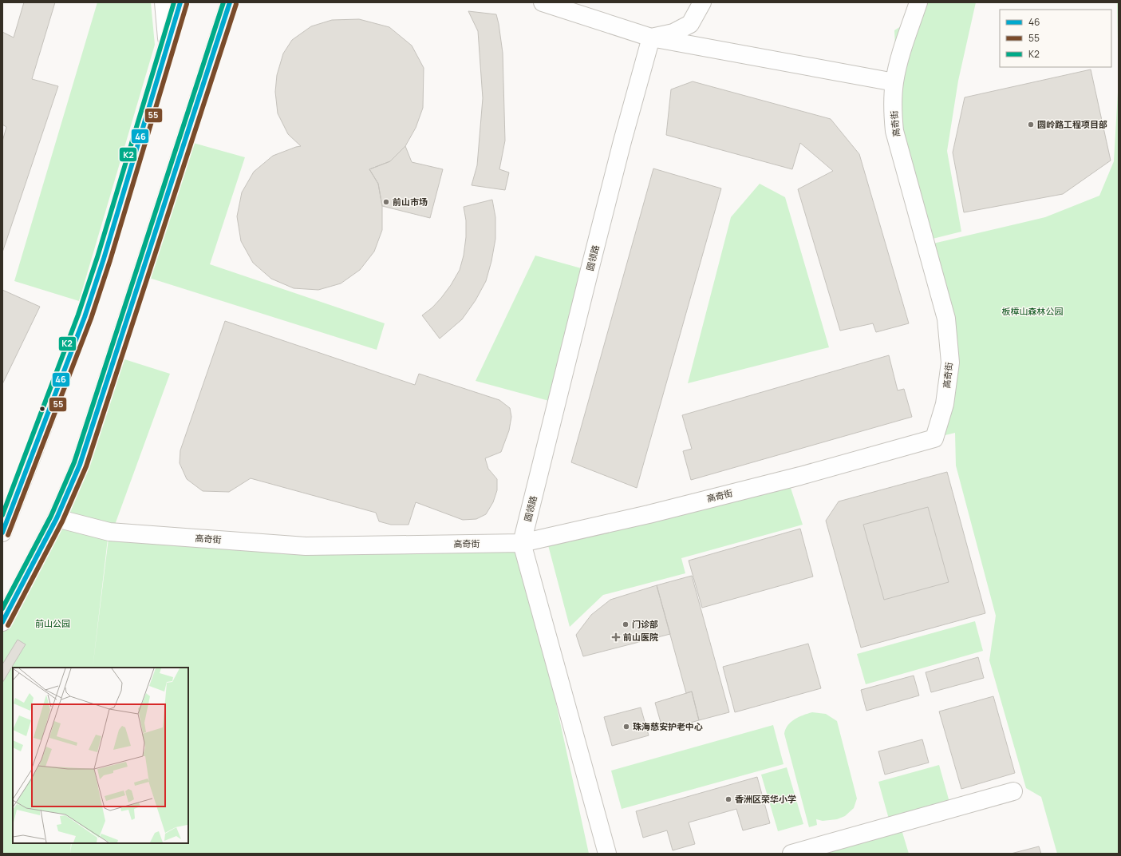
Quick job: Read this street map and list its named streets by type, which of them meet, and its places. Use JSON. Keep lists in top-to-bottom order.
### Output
{
  "streets": {
    "main road": ["高奇街", "圆领路"]
  },
  "crossings": [
    ["高奇街", "圆领路"]
  ],
  "parks": ["板樟山森林公园", "前山公园"],
  "places": {
    "other": [
      "圆岭路工程项目部",
      "前山市场",
      "门诊部",
      "珠海慈安护老中心",
      "香洲区荣华小学"
    ],
    "health": ["前山医院"]
  },
  "lines": ["transit line 46", "transit line K2", "transit line 55"],
  "legend": ["46", "55", "K2"]
}
